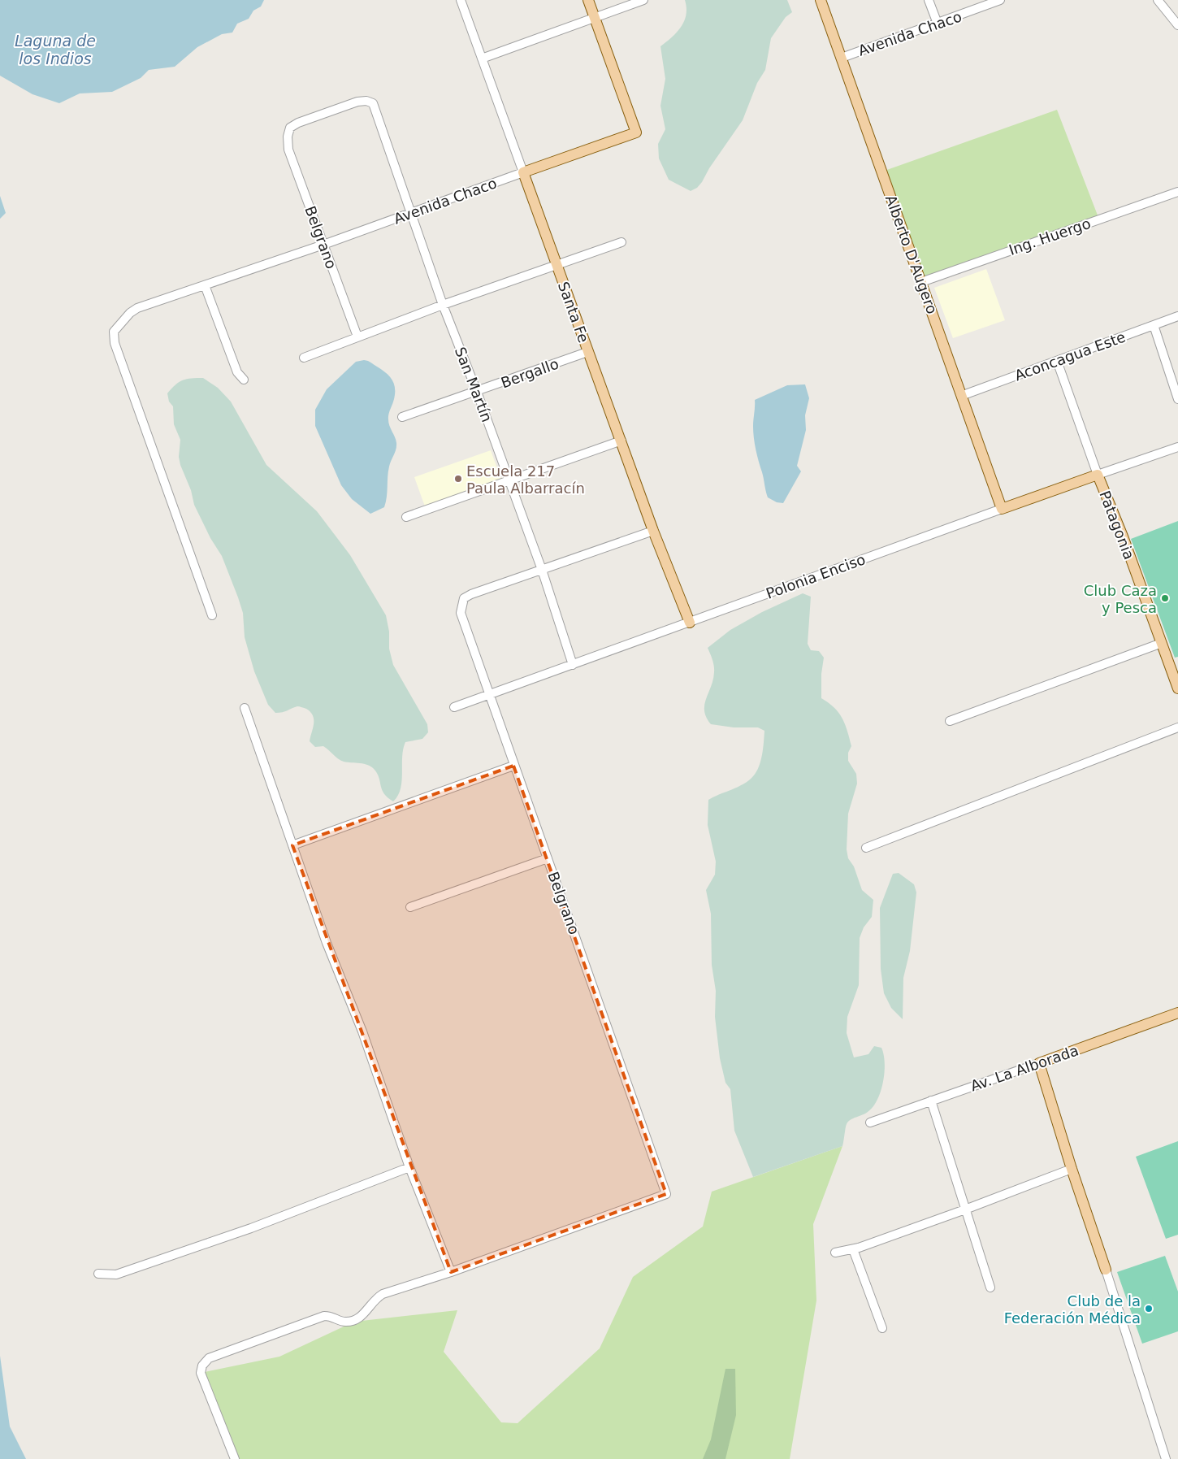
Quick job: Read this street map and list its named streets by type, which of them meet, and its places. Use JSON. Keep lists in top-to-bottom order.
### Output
{
  "streets": {
    "main road": [
      "Avenida Chaco",
      "Alberto D'Augero",
      "Santa Fe",
      "Patagonia",
      "Polonia Enciso",
      "Av. La Alborada"
    ],
    "street": [
      "Ing. Huergo",
      "Belgrano",
      "Aconcagua Este",
      "Bergallo",
      "San Martín"
    ]
  },
  "crossings": [
    ["Avenida Chaco", "Belgrano"],
    ["Avenida Chaco", "Alberto D'Augero"],
    ["Avenida Chaco", "Santa Fe"],
    ["Avenida Chaco", "San Martín"],
    ["Ing. Huergo", "Alberto D'Augero"],
    ["Belgrano", "San Martín"],
    ["Belgrano", "Polonia Enciso"],
    ["Alberto D'Augero", "Aconcagua Este"],
    ["Alberto D'Augero", "Polonia Enciso"],
    ["Santa Fe", "Bergallo"],
    ["Santa Fe", "Polonia Enciso"],
    ["Aconcagua Este", "Patagonia"],
    ["Bergallo", "San Martín"],
    ["San Martín", "Polonia Enciso"],
    ["Patagonia", "Polonia Enciso"]
  ],
  "water": ["Laguna de los Indios"],
  "places": ["Escuela 217 Paula Albarracín", "Club Caza y Pesca", "Club de la Federación Médica"]
}
